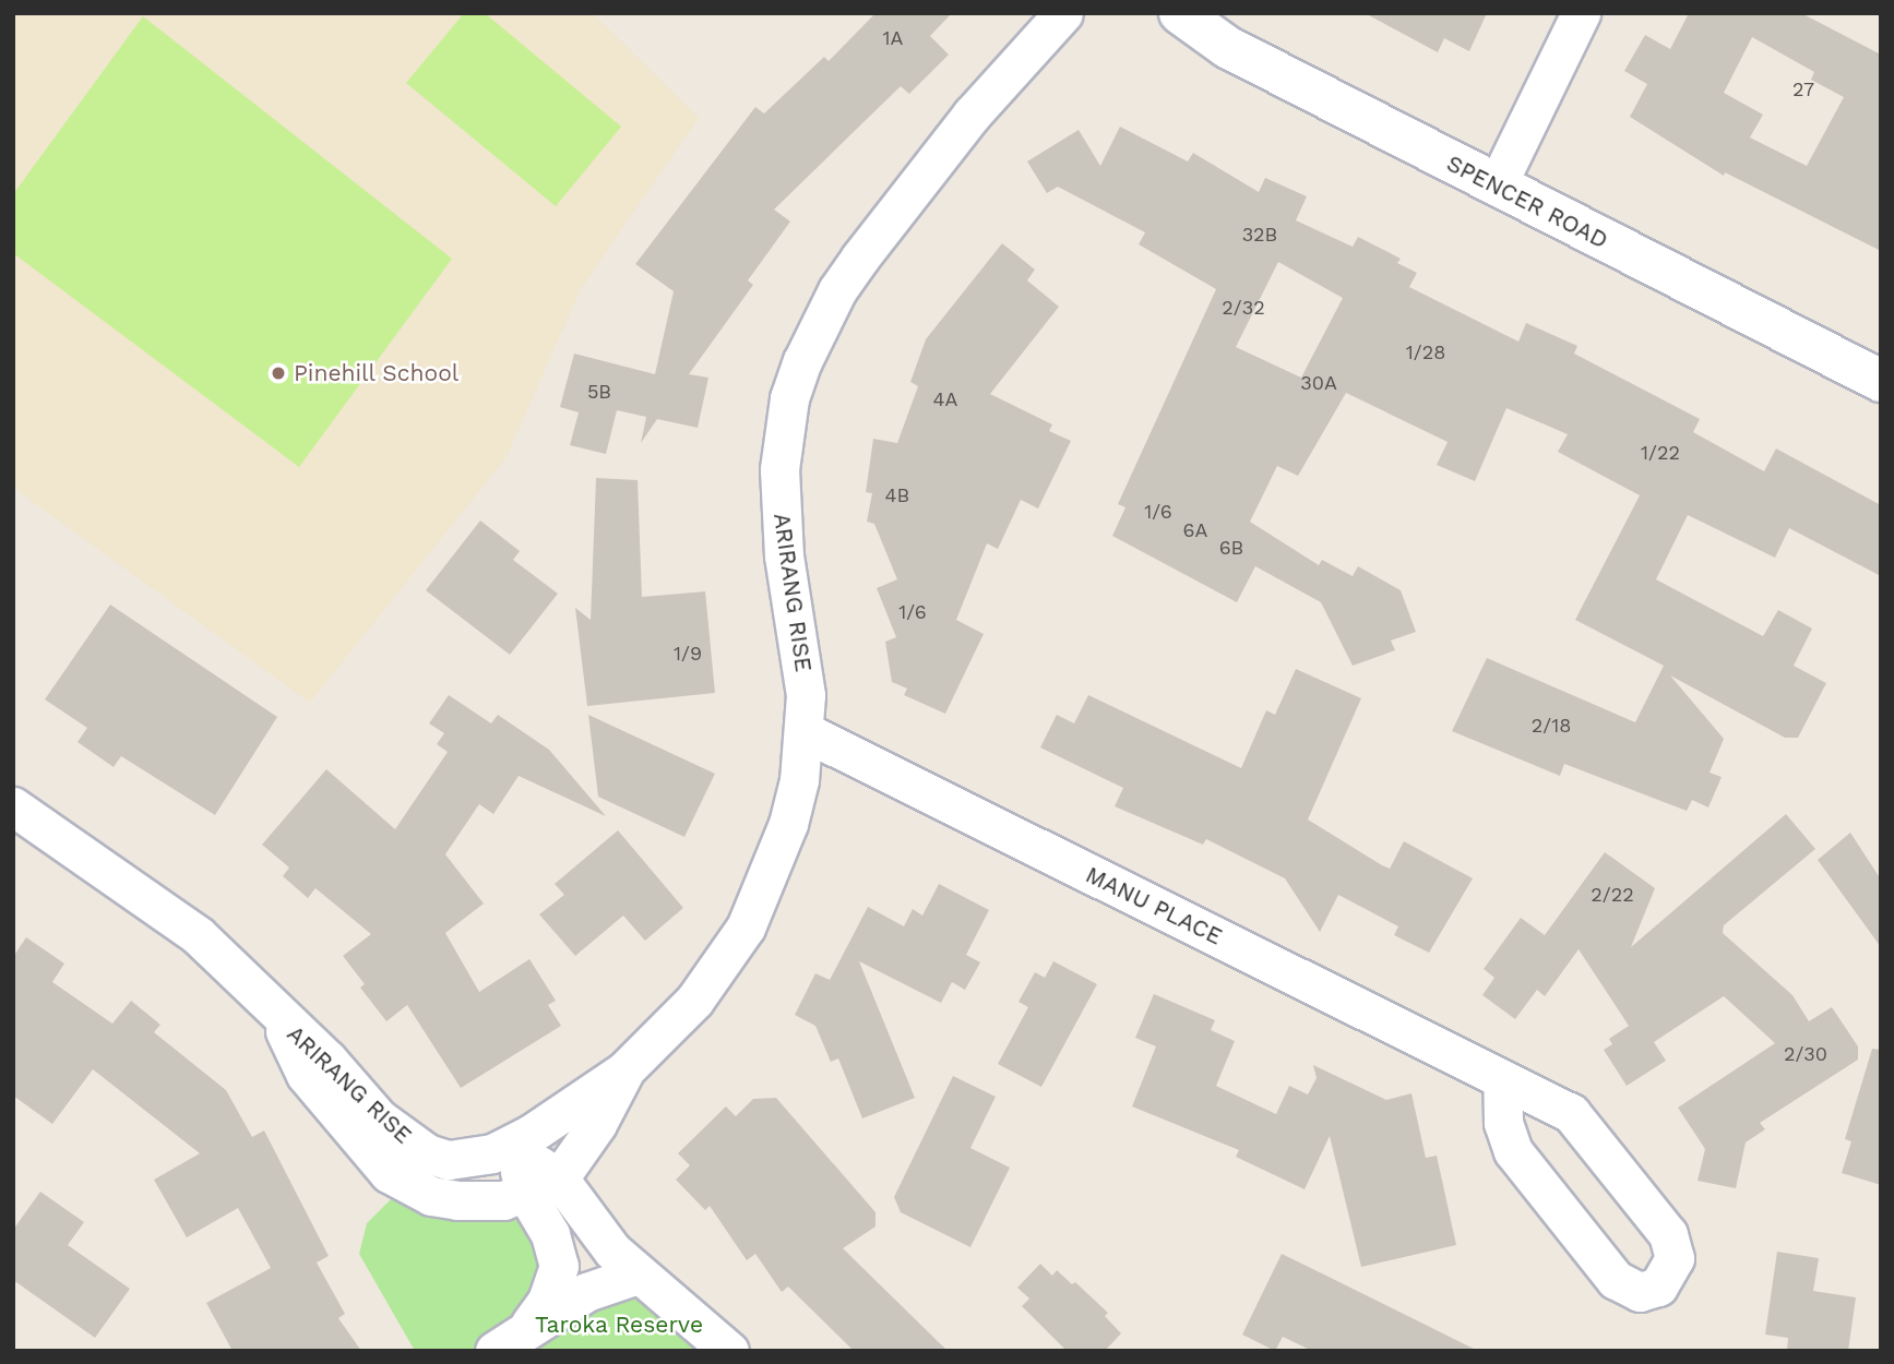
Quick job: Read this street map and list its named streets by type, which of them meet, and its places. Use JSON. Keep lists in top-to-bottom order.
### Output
{
  "streets": {
    "street": ["SPENCER ROAD", "ARIRANG RISE", "MANU PLACE"]
  },
  "crossings": [
    ["ARIRANG RISE", "MANU PLACE"]
  ],
  "parks": ["Taroka Reserve"],
  "places": ["Pinehill School"],
  "house_numbers": [
    "1A",
    "27",
    "32B",
    "2/32",
    "1/28",
    "30A",
    "5B",
    "4A",
    "1/22",
    "4B",
    "1/6",
    "6A",
    "6B",
    "1/6",
    "1/9",
    "2/18",
    "2/22",
    "2/30"
  ]
}
